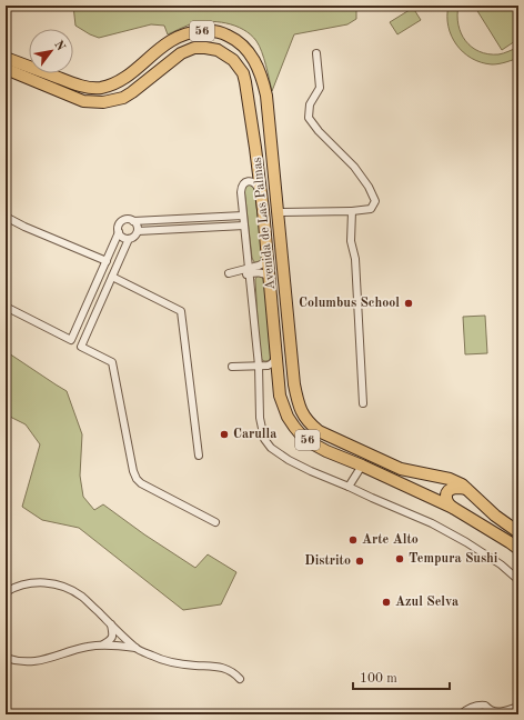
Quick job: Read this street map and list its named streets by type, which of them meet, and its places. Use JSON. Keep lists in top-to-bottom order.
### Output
{
  "streets": {
    "main road": ["56", "Avenida de Las Palmas"]
  },
  "places": [
    "Columbus School",
    "Carulla",
    "Arte Alto",
    "Tempura Sushi",
    "Distrito",
    "Azul Selva"
  ],
  "scale_bar": "100 m",
  "north": "top right"
}
